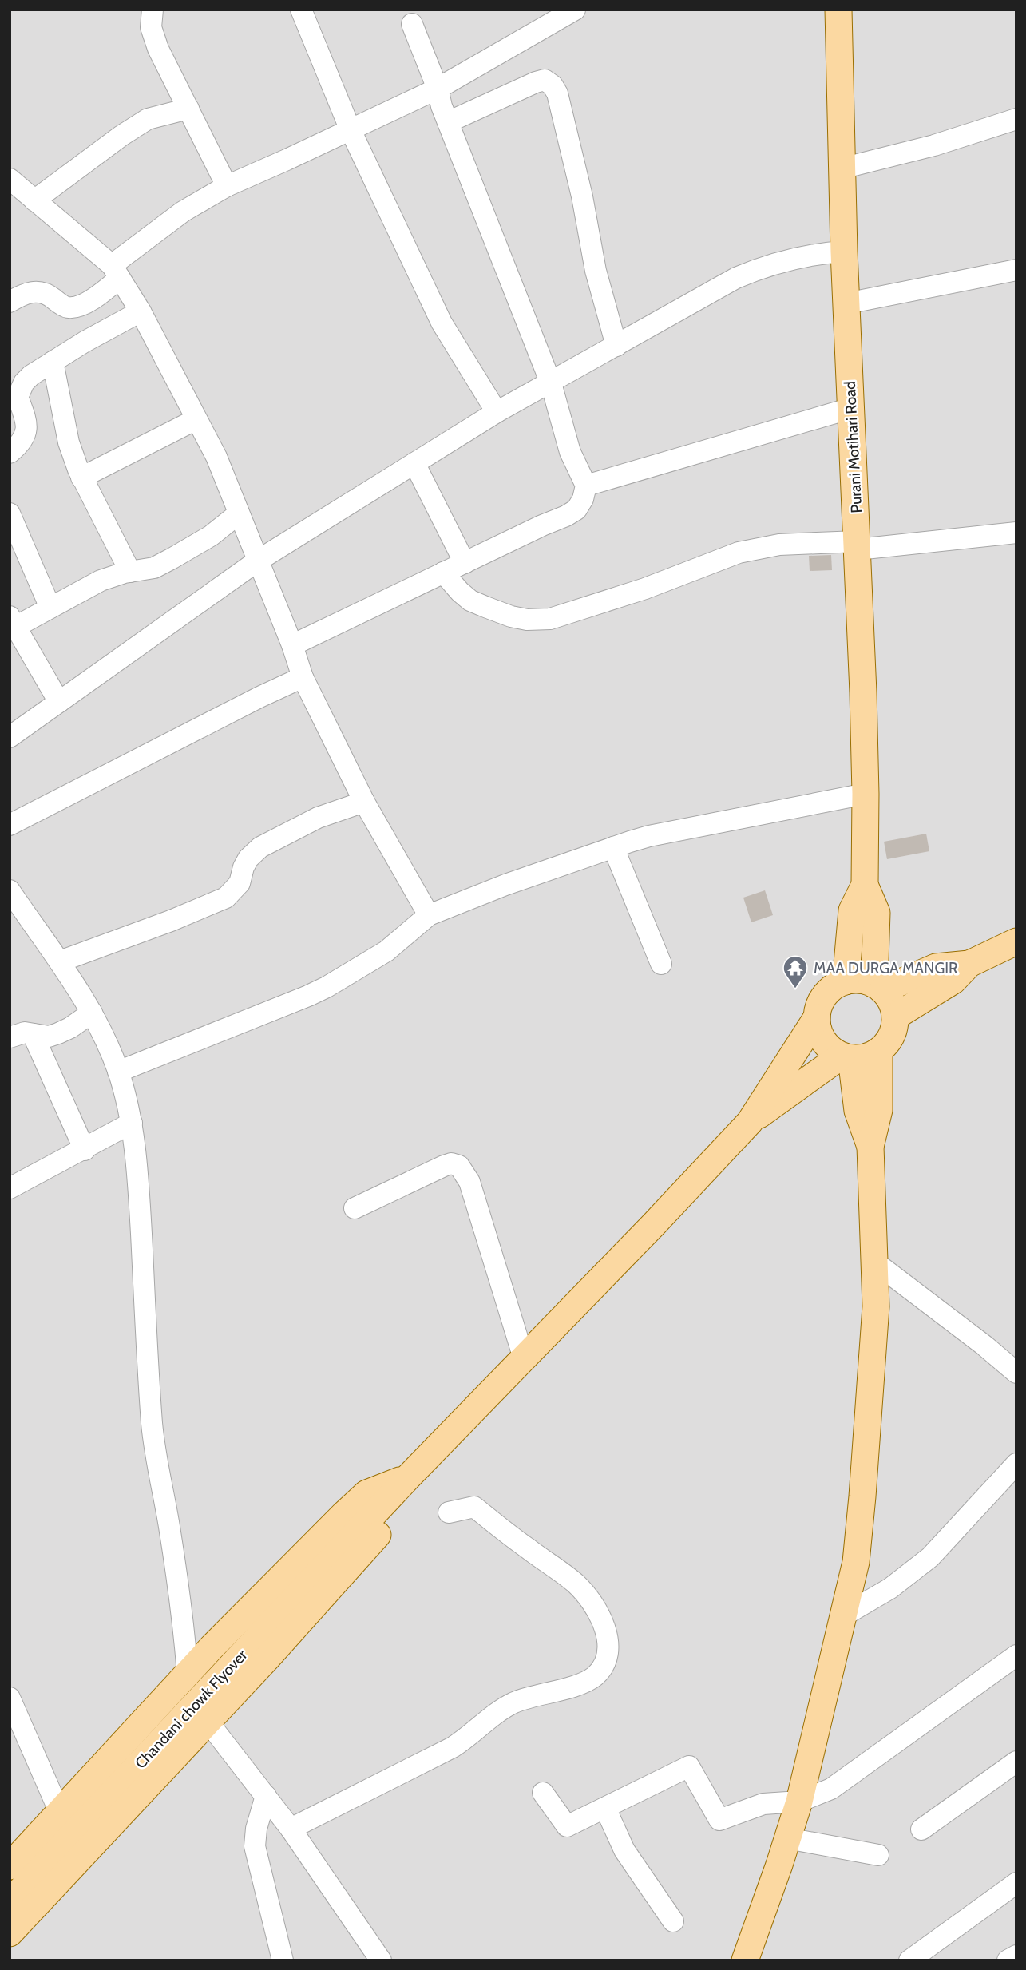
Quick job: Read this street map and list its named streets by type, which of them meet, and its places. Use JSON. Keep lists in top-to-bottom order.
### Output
{
  "streets": {
    "main road": ["Purani Motihari Road", "Chandani chowk Flyover"]
  },
  "places": {
    "temple": ["MAA DURGA MANGIR"]
  }
}
